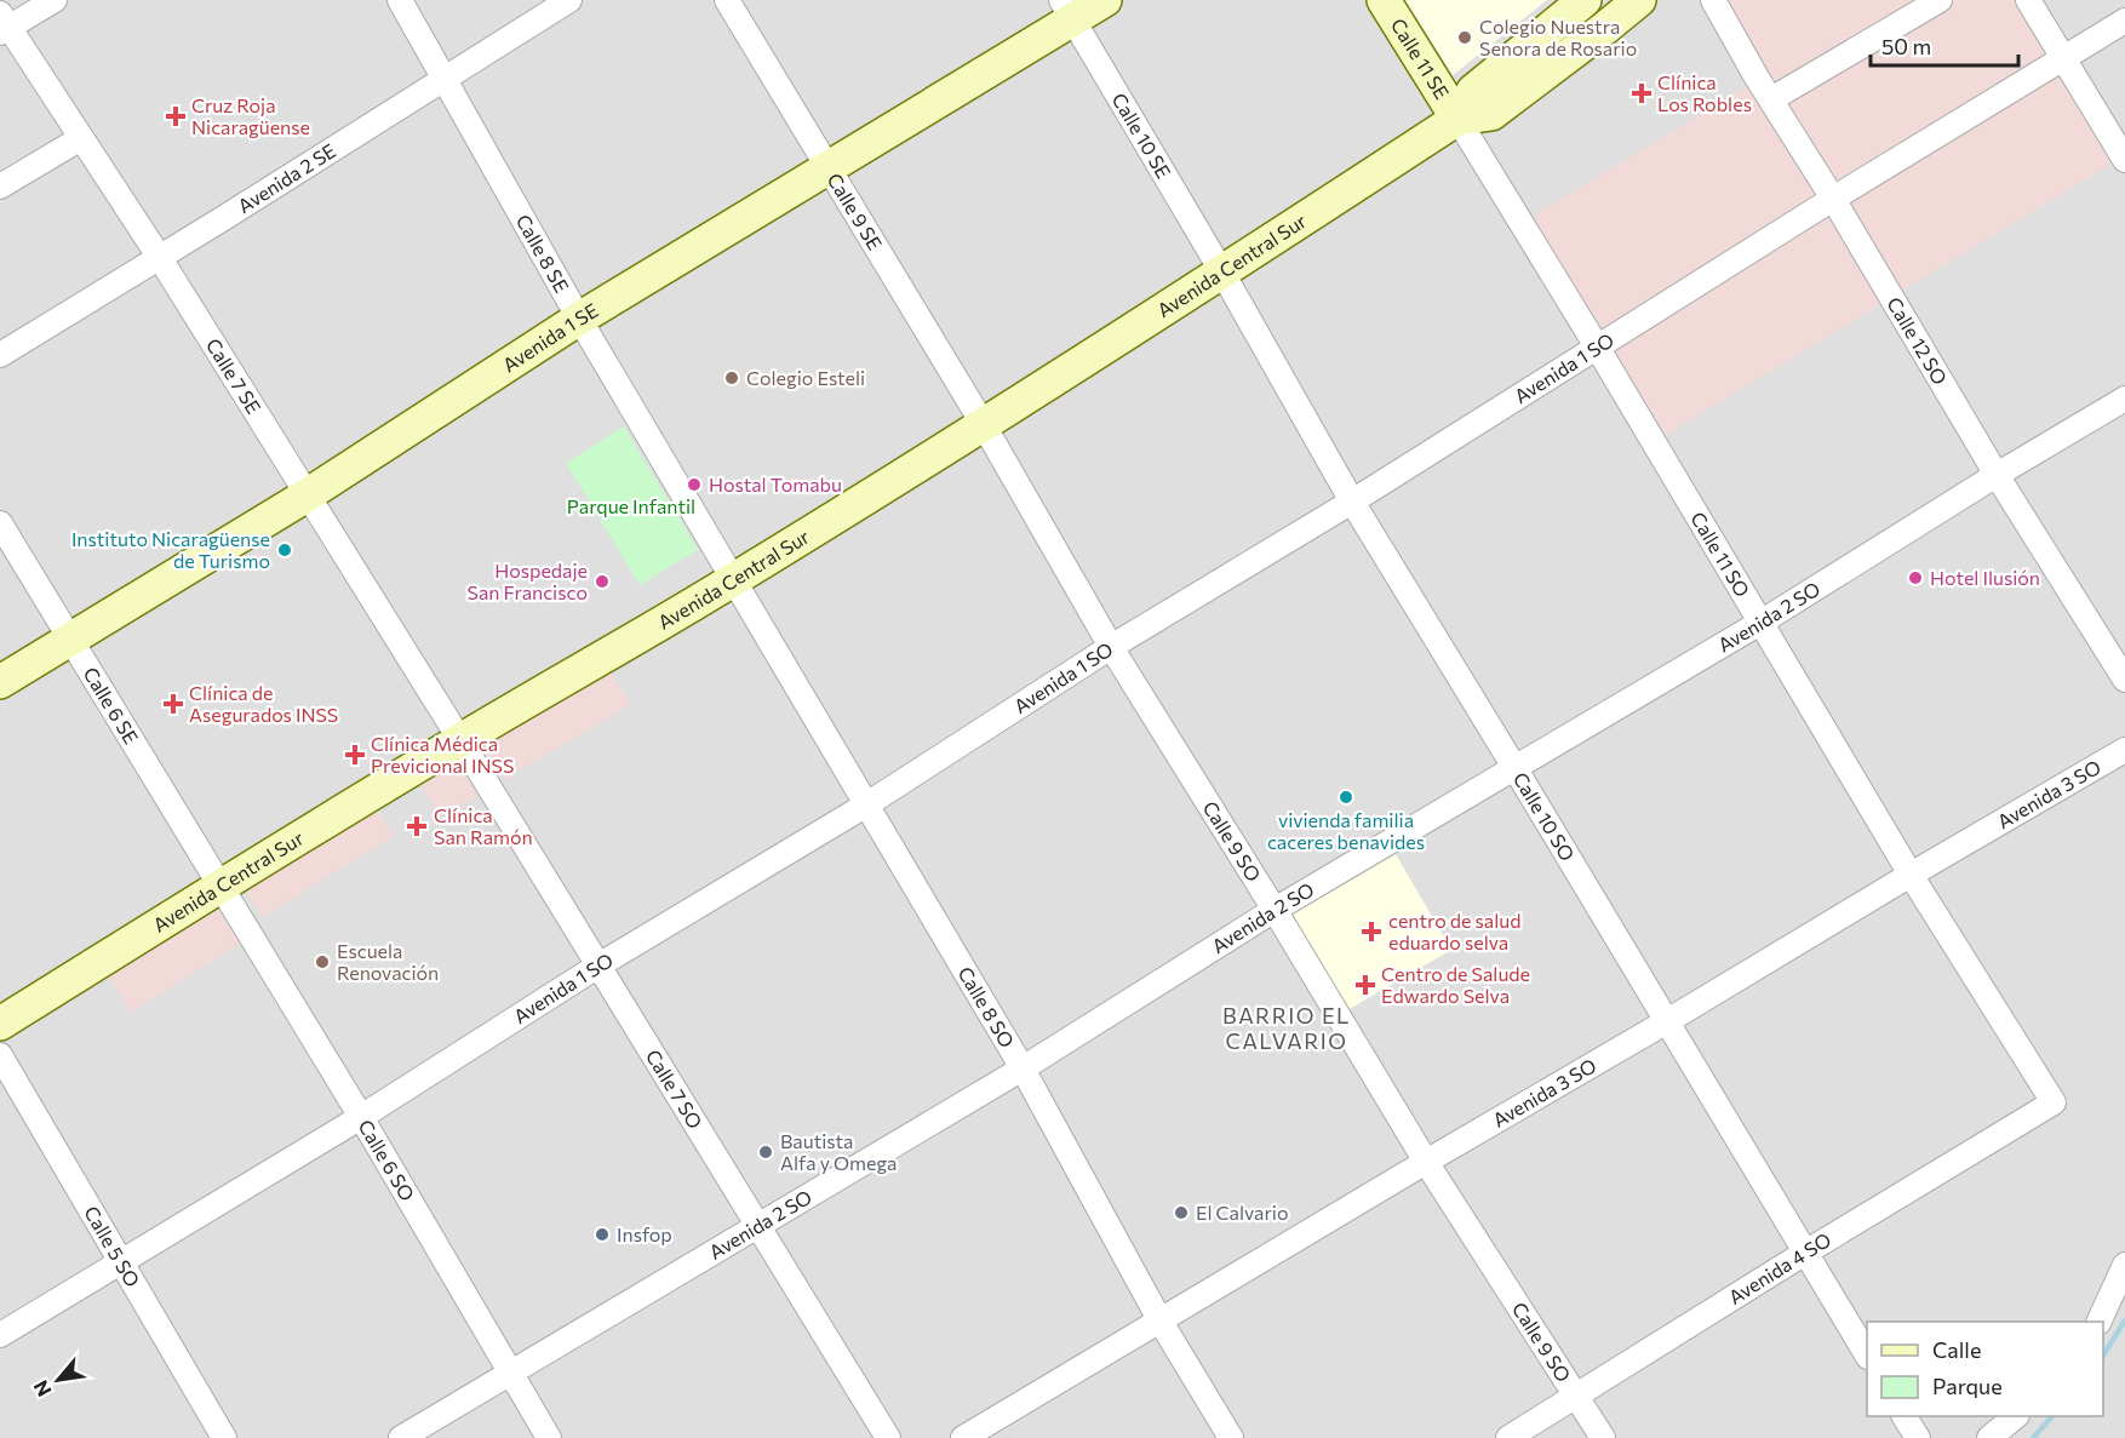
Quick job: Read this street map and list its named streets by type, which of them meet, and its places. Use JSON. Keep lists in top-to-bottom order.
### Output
{
  "streets": {
    "street": [
      "Calle 11 SE",
      "Calle 10 SE",
      "Avenida 2 SE",
      "Calle 9 SE",
      "Calle 8 SE",
      "Avenida Central Sur",
      "Avenida 1 SE",
      "Calle 12 SO",
      "Avenida 1 SO",
      "Calle 7 SE",
      "Calle 11 SO",
      "Avenida 2 SO",
      "Calle 6 SE",
      "Avenida 3 SO",
      "Calle 10 SO",
      "Calle 9 SO",
      "Calle 8 SO",
      "Calle 7 SO",
      "Calle 6 SO",
      "Calle 5 SO",
      "Avenida 4 SO"
    ]
  },
  "crossings": [
    ["Calle 11 SE", "Avenida Central Sur"],
    ["Calle 11 SE", "Calle 11 SO"],
    ["Calle 10 SE", "Avenida Central Sur"],
    ["Calle 10 SE", "Avenida 1 SE"],
    ["Calle 10 SE", "Calle 10 SO"],
    ["Avenida 2 SE", "Calle 8 SE"],
    ["Avenida 2 SE", "Calle 7 SE"],
    ["Calle 9 SE", "Avenida Central Sur"],
    ["Calle 9 SE", "Avenida 1 SE"],
    ["Calle 9 SE", "Calle 9 SO"],
    ["Calle 8 SE", "Avenida Central Sur"],
    ["Calle 8 SE", "Avenida 1 SE"],
    ["Calle 8 SE", "Calle 8 SO"],
    ["Avenida Central Sur", "Calle 7 SE"],
    ["Avenida Central Sur", "Calle 11 SO"],
    ["Avenida Central Sur", "Calle 6 SE"],
    ["Avenida Central Sur", "Calle 10 SO"],
    ["Avenida Central Sur", "Calle 9 SO"],
    ["Avenida Central Sur", "Calle 8 SO"],
    ["Avenida Central Sur", "Calle 7 SO"],
    ["Avenida Central Sur", "Calle 6 SO"],
    ["Avenida 1 SE", "Calle 7 SE"],
    ["Avenida 1 SE", "Calle 6 SE"],
    ["Calle 12 SO", "Avenida 1 SO"],
    ["Calle 12 SO", "Avenida 2 SO"],
    ["Avenida 1 SO", "Calle 11 SO"],
    ["Avenida 1 SO", "Calle 10 SO"],
    ["Avenida 1 SO", "Calle 9 SO"],
    ["Avenida 1 SO", "Calle 8 SO"],
    ["Avenida 1 SO", "Calle 7 SO"],
    ["Avenida 1 SO", "Calle 6 SO"],
    ["Avenida 1 SO", "Calle 5 SO"],
    ["Calle 7 SE", "Calle 7 SO"],
    ["Calle 11 SO", "Avenida 2 SO"],
    ["Calle 11 SO", "Avenida 3 SO"],
    ["Calle 11 SO", "Avenida 4 SO"],
    ["Avenida 2 SO", "Calle 10 SO"],
    ["Avenida 2 SO", "Calle 9 SO"],
    ["Avenida 2 SO", "Calle 8 SO"],
    ["Avenida 2 SO", "Calle 7 SO"],
    ["Avenida 2 SO", "Calle 6 SO"],
    ["Calle 6 SE", "Calle 6 SO"],
    ["Avenida 3 SO", "Calle 10 SO"],
    ["Avenida 3 SO", "Calle 9 SO"],
    ["Avenida 3 SO", "Calle 8 SO"],
    ["Calle 10 SO", "Avenida 4 SO"],
    ["Calle 9 SO", "Avenida 4 SO"]
  ],
  "districts": ["BARRIO EL CALVARIO"],
  "parks": ["Parque Infantil"],
  "places": {
    "other": [
      "Colegio Nuestra Senora de Rosario",
      "Colegio Esteli",
      "Hostal Tomabu",
      "Instituto Nicaragüense de Turismo",
      "Hotel Ilusión",
      "Hospedaje San Francisco",
      "vivienda familia caceres benavides",
      "Escuela Renovación",
      "Bautista Alfa y Omega",
      "El Calvario",
      "Insfop"
    ],
    "health": [
      "Clínica Los Robles",
      "Cruz Roja Nicaragüense",
      "Clínica de Asegurados INSS",
      "Clínica Médica Previcional INSS",
      "Clínica San Ramón",
      "centro de salud eduardo selva",
      "Centro de Salude Edwardo Selva"
    ]
  },
  "legend": ["Calle", "Parque"],
  "scale_bar": "50 m",
  "north": "bottom left"
}
